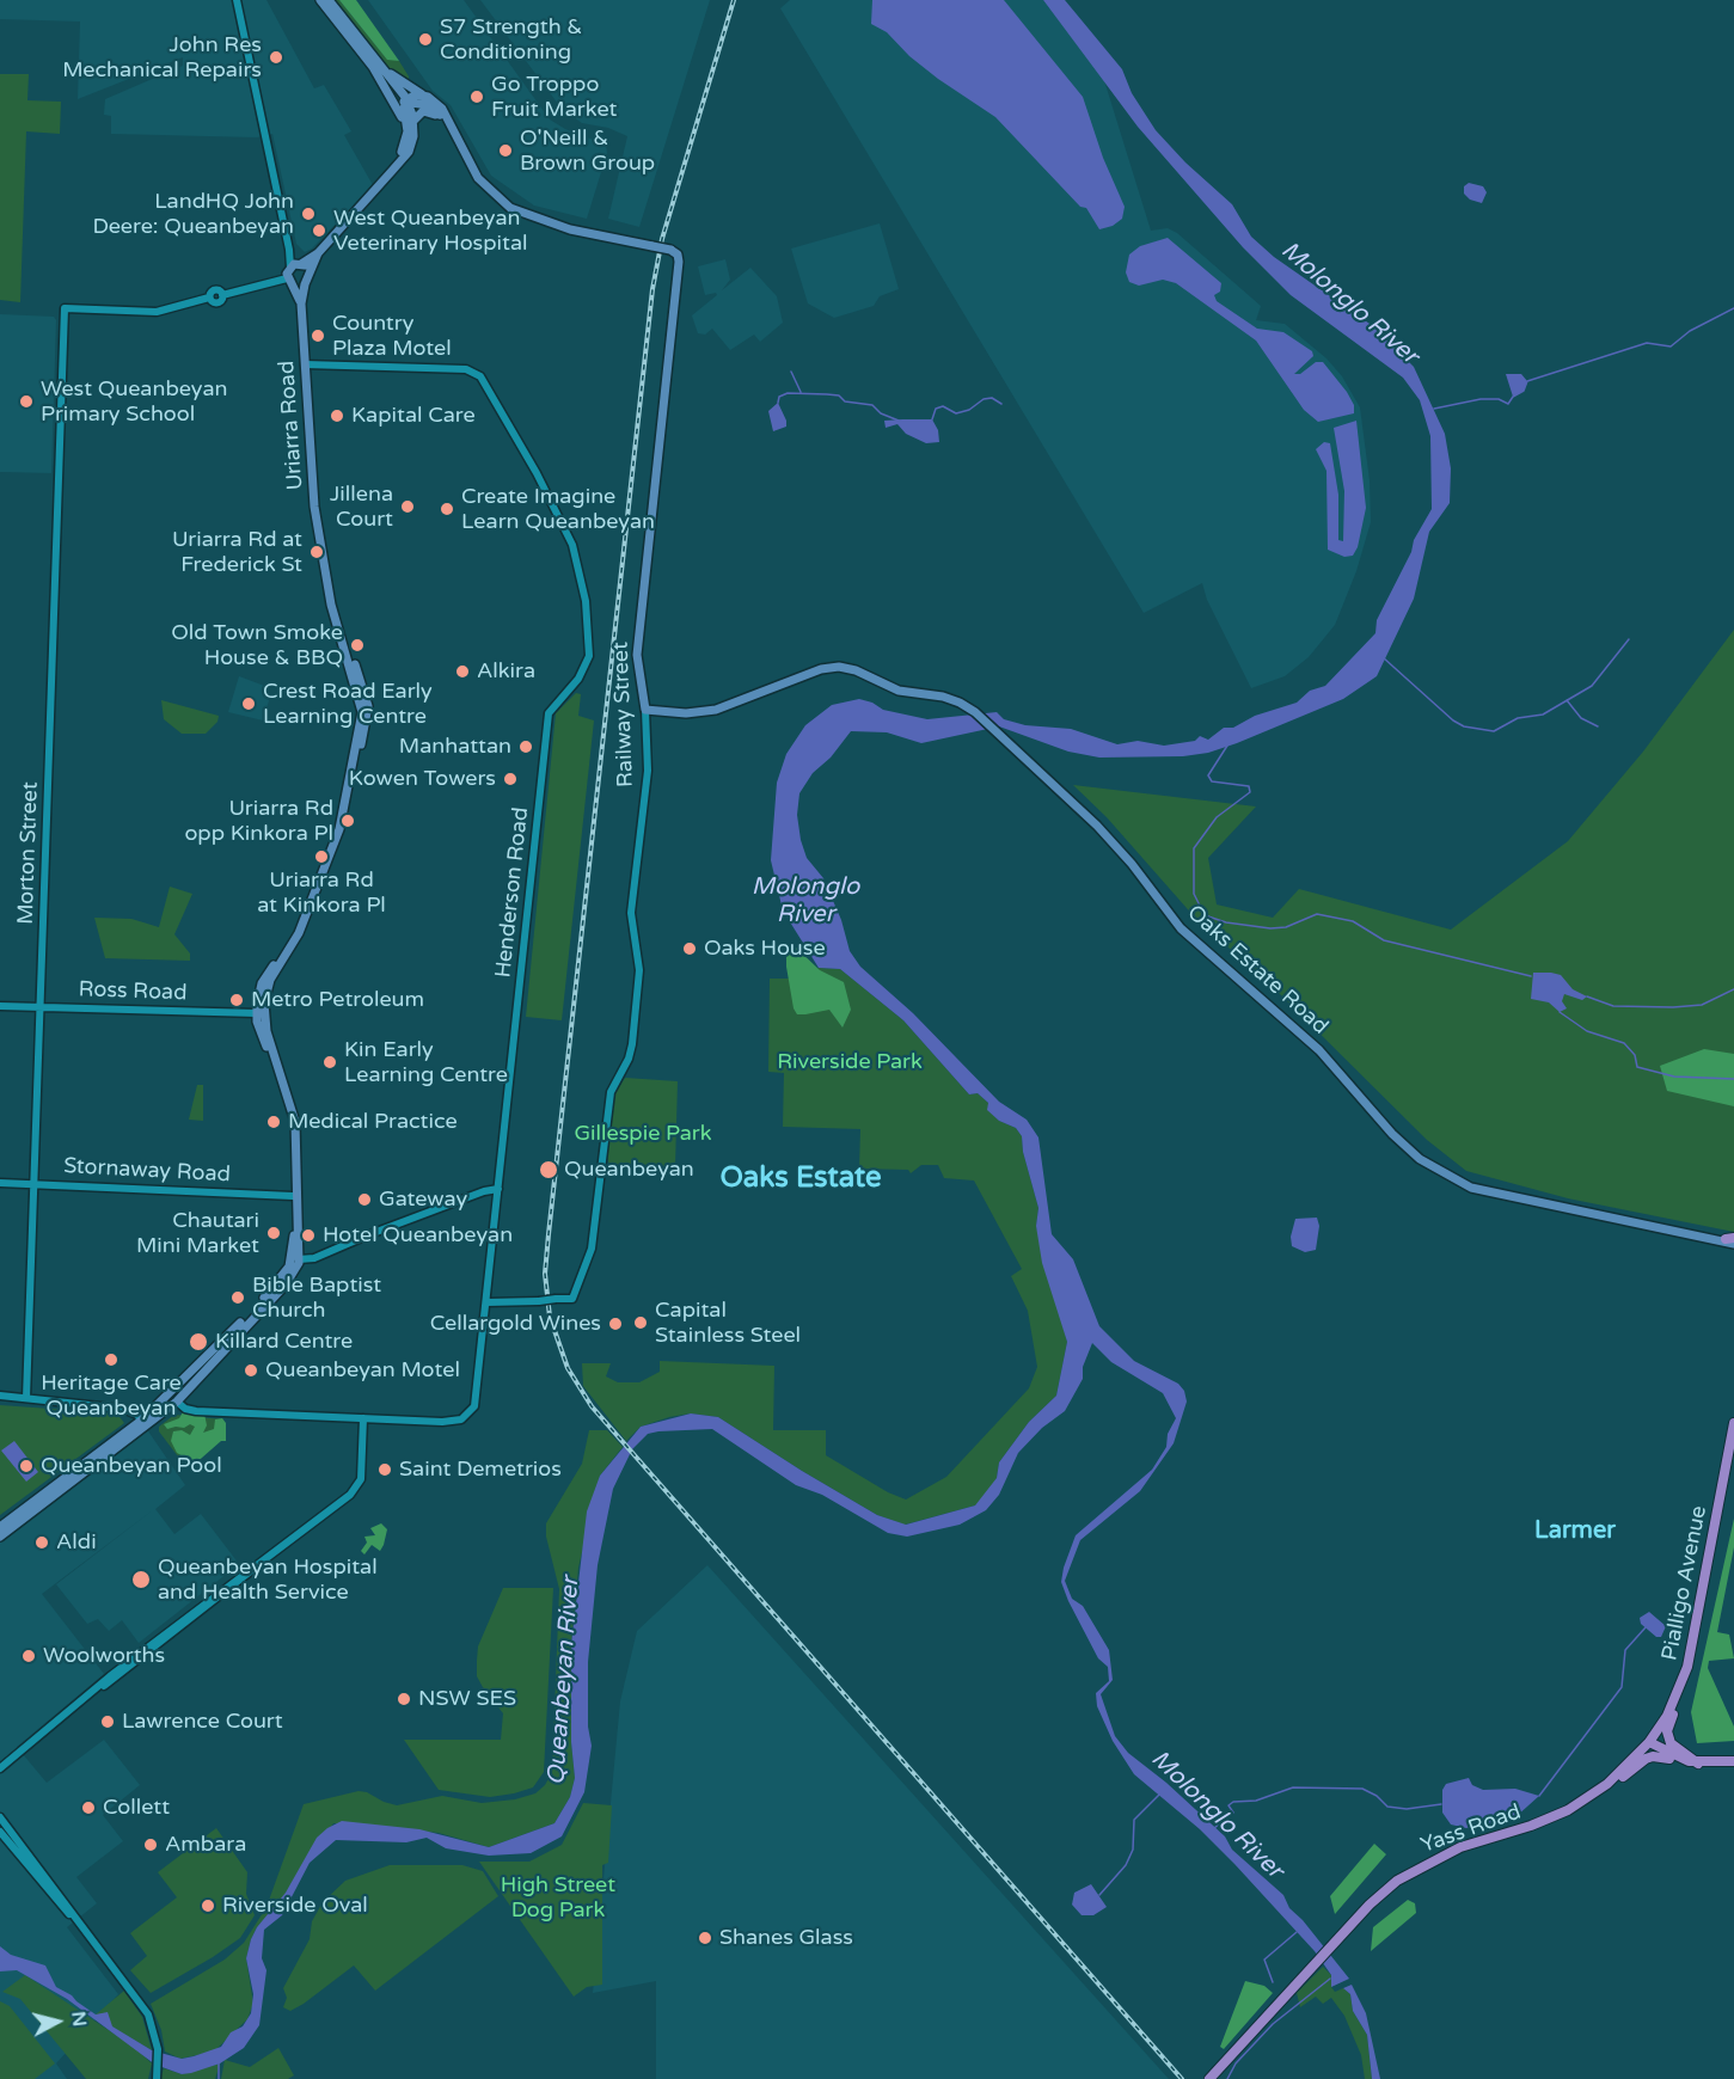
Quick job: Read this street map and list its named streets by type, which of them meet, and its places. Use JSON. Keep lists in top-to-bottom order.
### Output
{
  "streets": {
    "main road": [
      "Uriarra Road",
      "Railway Street",
      "Oaks Estate Road",
      "Pialligo Avenue",
      "Yass Road"
    ],
    "street": [
      "Morton Street",
      "Henderson Road",
      "Ross Road",
      "Stornaway Road"
    ]
  },
  "crossings": [
    ["Uriarra Road", "Morton Street"],
    ["Uriarra Road", "Henderson Road"],
    ["Uriarra Road", "Ross Road"],
    ["Uriarra Road", "Stornaway Road"],
    ["Railway Street", "Henderson Road"],
    ["Railway Street", "Oaks Estate Road"],
    ["Morton Street", "Ross Road"],
    ["Morton Street", "Stornaway Road"],
    ["Pialligo Avenue", "Yass Road"]
  ],
  "districts": ["Oaks Estate", "Larmer"],
  "water": ["Molonglo River", "Queanbeyan River"],
  "parks": ["Riverside Park", "Gillespie Park", "High Street Dog Park"],
  "places": [
    "S7 Strength & Conditioning",
    "John Res Mechanical Repairs",
    "Go Troppo Fruit Market",
    "O'Neill & Brown Group",
    "LandHQ John Deere: Queanbeyan",
    "West Queanbeyan Veterinary Hospital",
    "Country Plaza Motel",
    "West Queanbeyan Primary School",
    "Kapital Care",
    "Jillena Court",
    "Create Imagine Learn Queanbeyan",
    "Uriarra Rd at Frederick St",
    "Old Town Smoke House & BBQ",
    "Alkira",
    "Crest Road Early Learning Centre",
    "Manhattan",
    "Kowen Towers",
    "Uriarra Rd opp Kinkora Pl",
    "Uriarra Rd at Kinkora Pl",
    "Oaks House",
    "Metro Petroleum",
    "Kin Early Learning Centre",
    "Medical Practice",
    "Queanbeyan",
    "Gateway",
    "Chautari Mini Market",
    "Hotel Queanbeyan",
    "Bible Baptist Church",
    "Capital Stainless Steel",
    "Cellargold Wines",
    "Killard Centre",
    "Heritage Care Queanbeyan",
    "Queanbeyan Motel",
    "Queanbeyan Pool",
    "Saint Demetrios",
    "Aldi",
    "Queanbeyan Hospital and Health Service",
    "Woolworths",
    "NSW SES",
    "Lawrence Court",
    "Collett",
    "Ambara",
    "Riverside Oval",
    "Shanes Glass"
  ],
  "north": "right"
}
